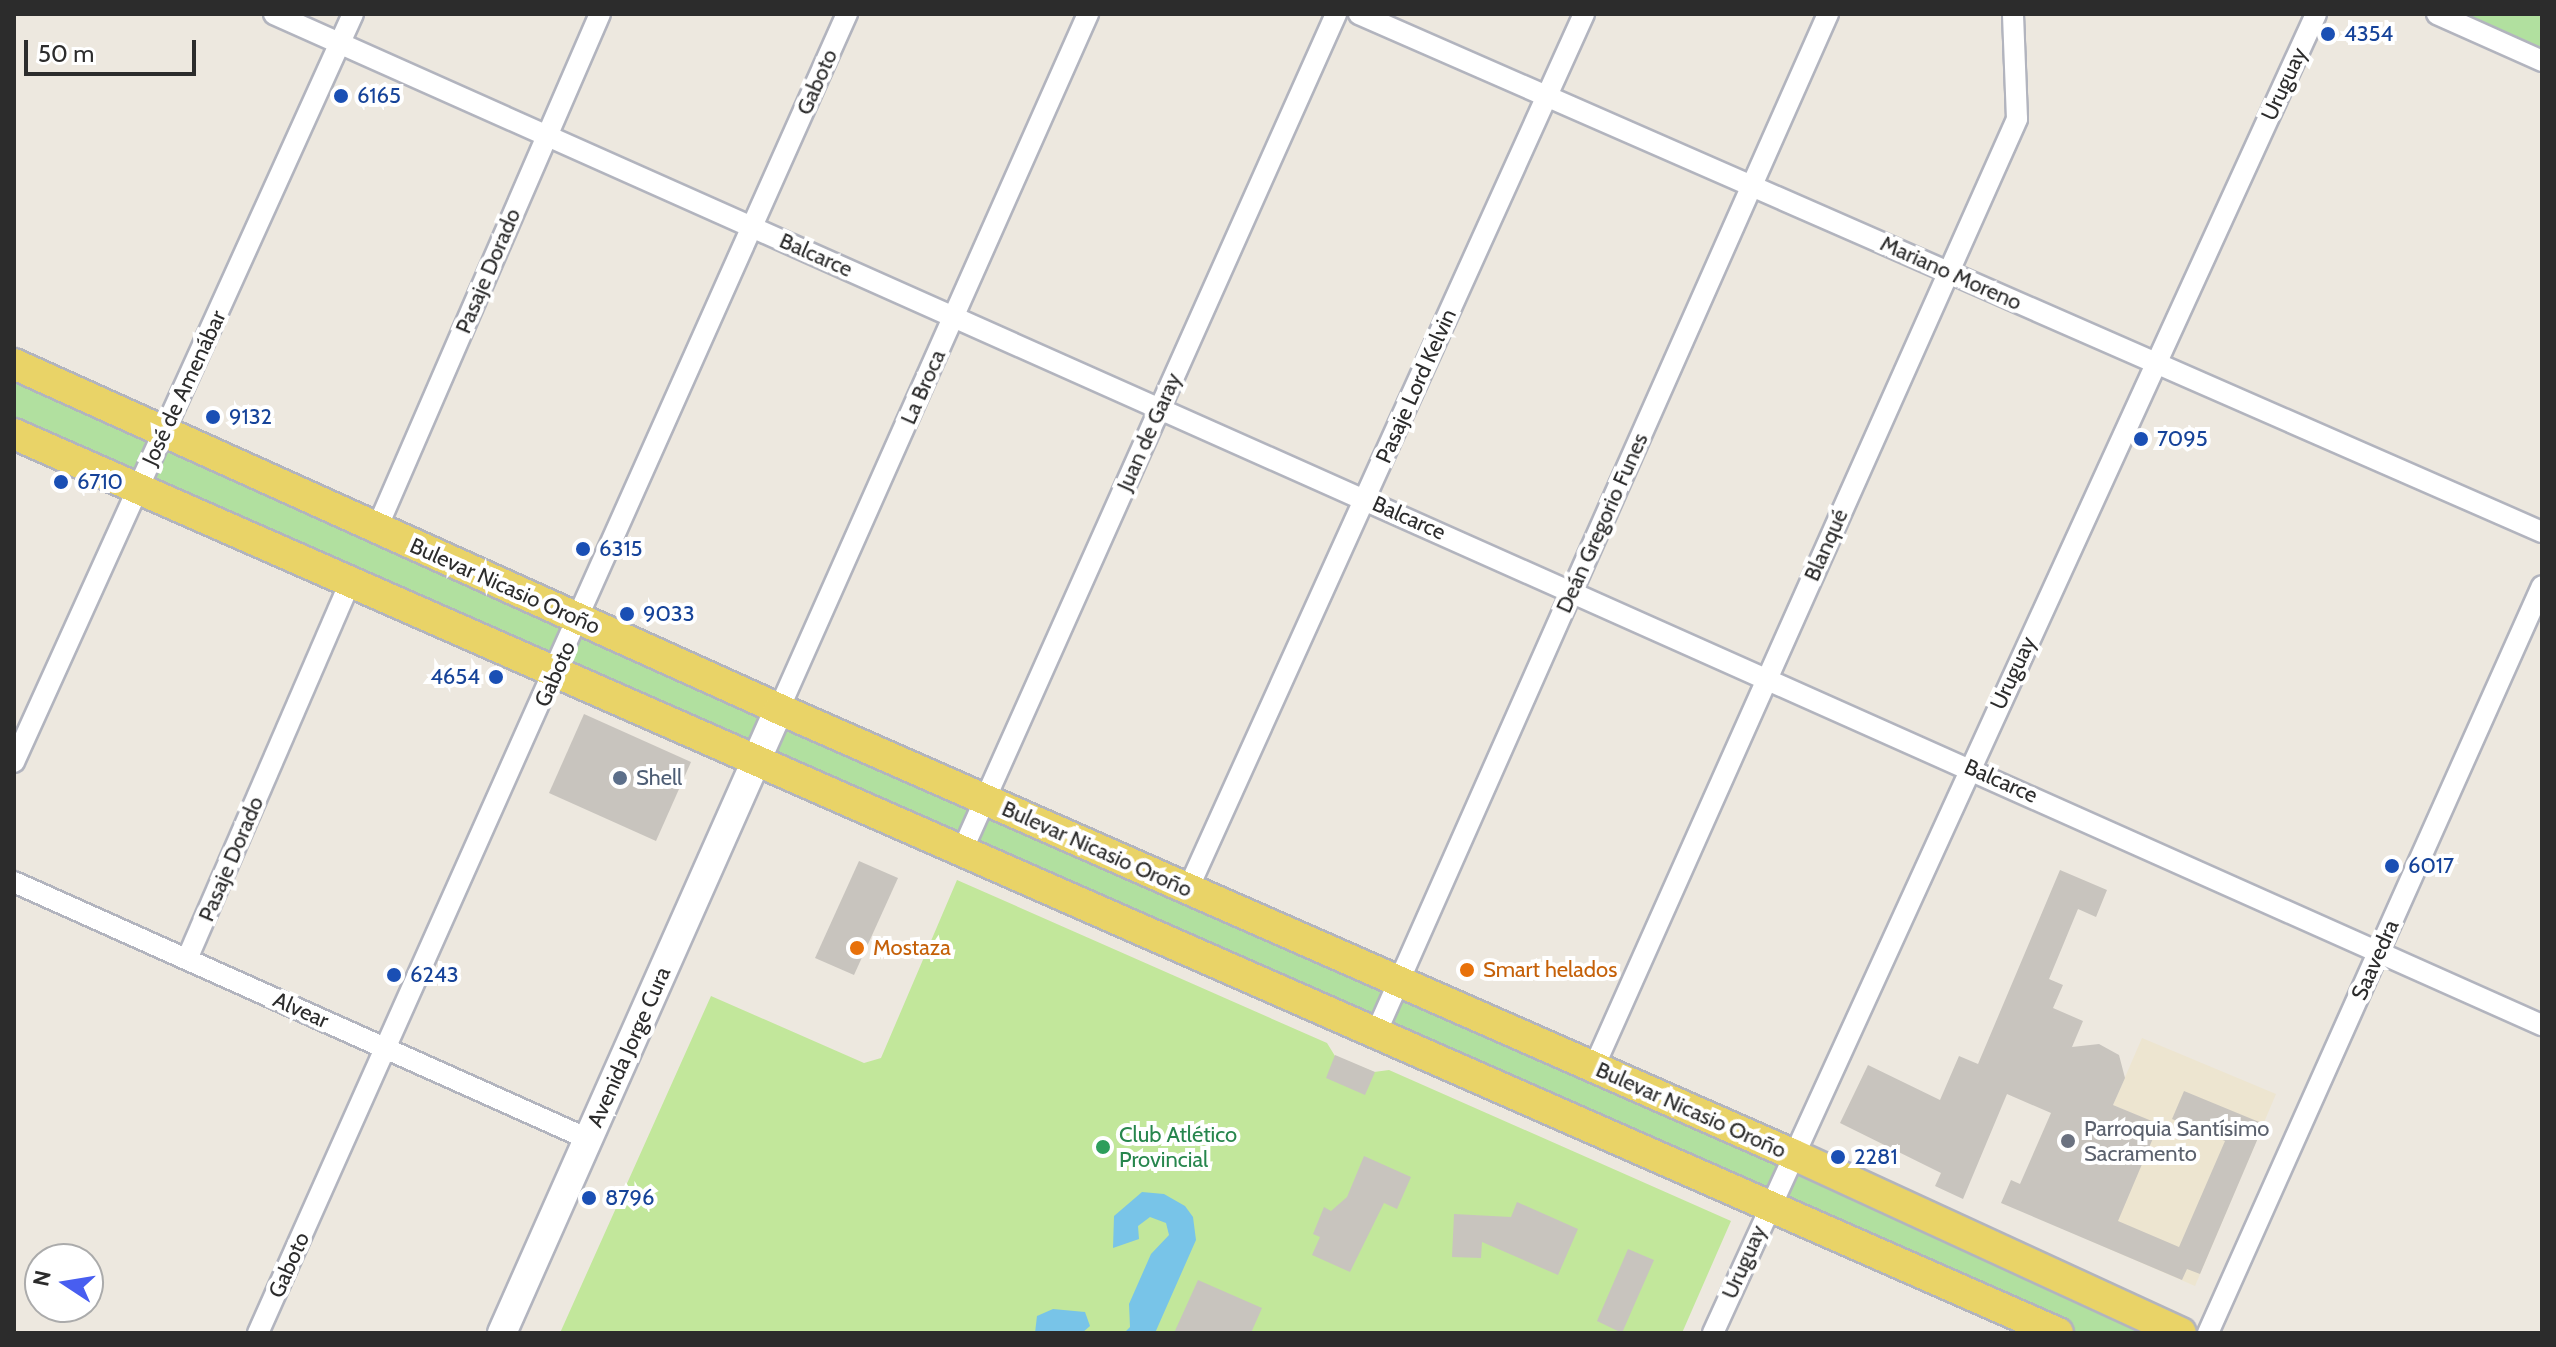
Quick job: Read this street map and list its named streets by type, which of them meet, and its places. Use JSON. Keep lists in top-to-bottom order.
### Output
{
  "streets": {
    "main road": ["Bulevar Nicasio Oroño"],
    "street": [
      "Gaboto",
      "Uruguay",
      "Balcarce",
      "Pasaje Dorado",
      "Mariano Moreno",
      "Pasaje Lord Kelvin",
      "La Broca",
      "José de Amenábar",
      "Juan de Garay",
      "Deán Gregorio Funes",
      "Blanqué",
      "Saavedra",
      "Alvear",
      "Avenida Jorge Cura"
    ]
  },
  "crossings": [
    ["Gaboto", "Balcarce"],
    ["Gaboto", "Bulevar Nicasio Oroño"],
    ["Gaboto", "Alvear"],
    ["Uruguay", "Balcarce"],
    ["Uruguay", "Mariano Moreno"],
    ["Uruguay", "Bulevar Nicasio Oroño"],
    ["Balcarce", "Pasaje Dorado"],
    ["Balcarce", "Pasaje Lord Kelvin"],
    ["Balcarce", "La Broca"],
    ["Balcarce", "José de Amenábar"],
    ["Balcarce", "Juan de Garay"],
    ["Balcarce", "Deán Gregorio Funes"],
    ["Balcarce", "Blanqué"],
    ["Balcarce", "Saavedra"],
    ["Pasaje Dorado", "Bulevar Nicasio Oroño"],
    ["Pasaje Dorado", "Alvear"],
    ["Mariano Moreno", "Pasaje Lord Kelvin"],
    ["Mariano Moreno", "Deán Gregorio Funes"],
    ["Mariano Moreno", "Blanqué"],
    ["Pasaje Lord Kelvin", "Bulevar Nicasio Oroño"],
    ["La Broca", "Bulevar Nicasio Oroño"],
    ["La Broca", "Avenida Jorge Cura"],
    ["José de Amenábar", "Bulevar Nicasio Oroño"],
    ["Juan de Garay", "Bulevar Nicasio Oroño"],
    ["Deán Gregorio Funes", "Bulevar Nicasio Oroño"],
    ["Blanqué", "Bulevar Nicasio Oroño"],
    ["Alvear", "Avenida Jorge Cura"]
  ],
  "places": [
    "4354",
    "6165",
    "9132",
    "7095",
    "6710",
    "6315",
    "9033",
    "4654",
    "Shell",
    "6017",
    "Mostaza",
    "Smart helados",
    "6243",
    "Parroquia Santísimo Sacramento",
    "Club Atlético Provincial",
    "2281",
    "8796"
  ],
  "scale_bar": "50 m",
  "north": "left"
}
